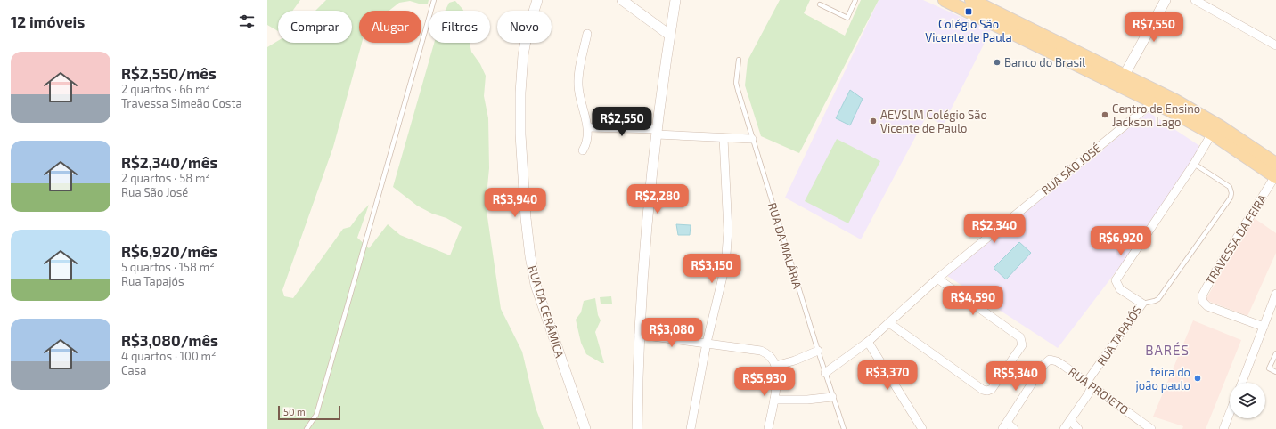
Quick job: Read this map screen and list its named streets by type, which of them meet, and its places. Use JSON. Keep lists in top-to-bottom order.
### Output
{
  "streets": {
    "street": [
      "RUA SÃO JOSÉ",
      "TRAVESSA DA FEIRA",
      "RUA DA CERÂMICA",
      "RUA TAPAJÓS",
      "RUA PROJETO"
    ],
    "lane": ["RUA DA MALÁRIA"]
  },
  "crossings": [
    ["RUA SÃO JOSÉ", "RUA DA MALÁRIA"],
    ["RUA TAPAJÓS", "RUA PROJETO"]
  ],
  "districts": ["BARÉS"],
  "places": {
    "transit": ["Colégio São Vicente de Paula"],
    "other": [
      "Banco do Brasil",
      "Centro de Ensino Jackson Lago",
      "AEVSLM Colégio São Vicente de Paulo",
      "feira do joão paulo"
    ]
  },
  "scale_bar": "50 m",
  "page": {
    "heading": "12 imóveis",
    "chip": [
      "Comprar",
      "Alugar",
      "Filtros",
      "Novo"
    ],
    "price": [
      "R$7,550",
      "R$2,550",
      "R$2,280",
      "R$3,940",
      "R$2,340",
      "R$6,920",
      "R$3,150",
      "R$4,590",
      "R$3,080",
      "R$3,370",
      "R$5,340",
      "R$5,930"
    ],
    "list": [
      {
        "name": "R$2,550/mês",
        "note": "2 quartos · 66 m² · Travessa Simeão Costa"
      },
      {
        "name": "R$2,340/mês",
        "note": "2 quartos · 58 m² · Rua São José"
      },
      {
        "name": "R$6,920/mês",
        "note": "5 quartos · 158 m² · Rua Tapajós"
      },
      {
        "name": "R$3,080/mês",
        "note": "4 quartos · 100 m² · Casa"
      }
    ],
    "scale": "50 m"
  }
}
